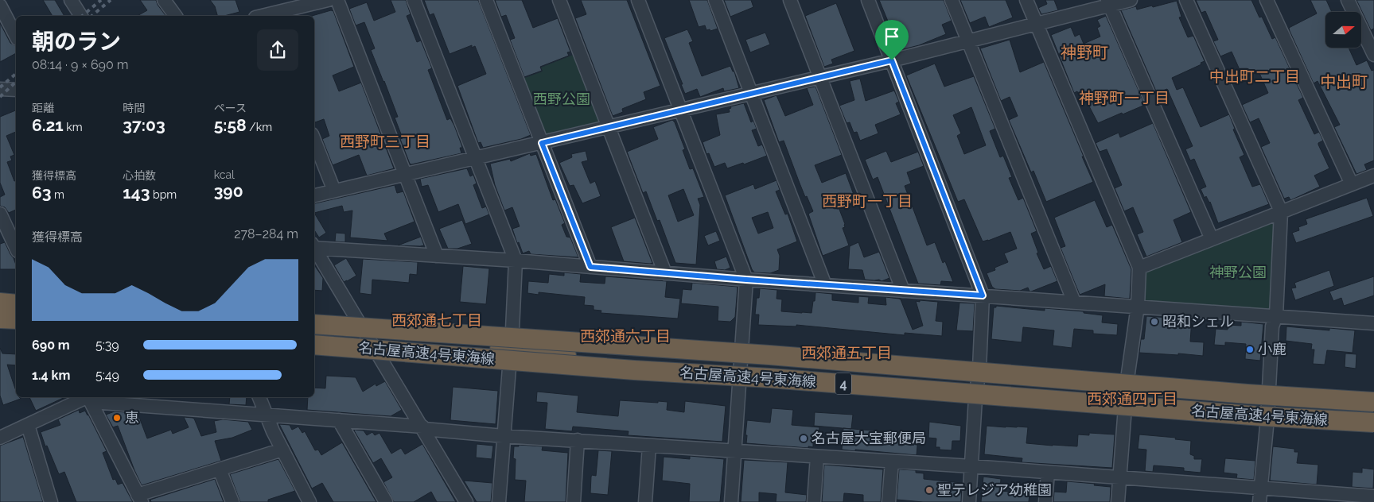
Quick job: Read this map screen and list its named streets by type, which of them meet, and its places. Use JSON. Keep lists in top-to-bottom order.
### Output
{
  "streets": {
    "highway": ["名古屋高速4号東海線", "4"]
  },
  "districts": [
    "神野町",
    "中出町二丁目",
    "中出町",
    "神野町一丁目",
    "西野町三丁目",
    "西野町一丁目",
    "西郊通七丁目",
    "西郊通六丁目",
    "西郊通五丁目",
    "西郊通四丁目"
  ],
  "parks": ["西野公園", "神野公園"],
  "places": [
    "昭和シェル",
    "小鹿",
    "恵",
    "名古屋大宝郵便局",
    "聖テレジア幼稚園"
  ],
  "north": "right",
  "page": {
    "heading": ["朝のラン", "08:14 · 9 × 690 m"],
    "stats": [
      ["距離", "6.21 km"],
      ["時間", "37:03"],
      ["ペース", "5:58 /km"],
      ["獲得標高", "63 m"],
      ["心拍数", "143 bpm"],
      ["kcal", "390"]
    ],
    "chart": ["獲得標高", "278–284 m"],
    "list": [
      {
        "name": "690 m",
        "note": "5:39"
      },
      {
        "name": "1.4 km",
        "note": "5:49"
      }
    ]
  }
}
